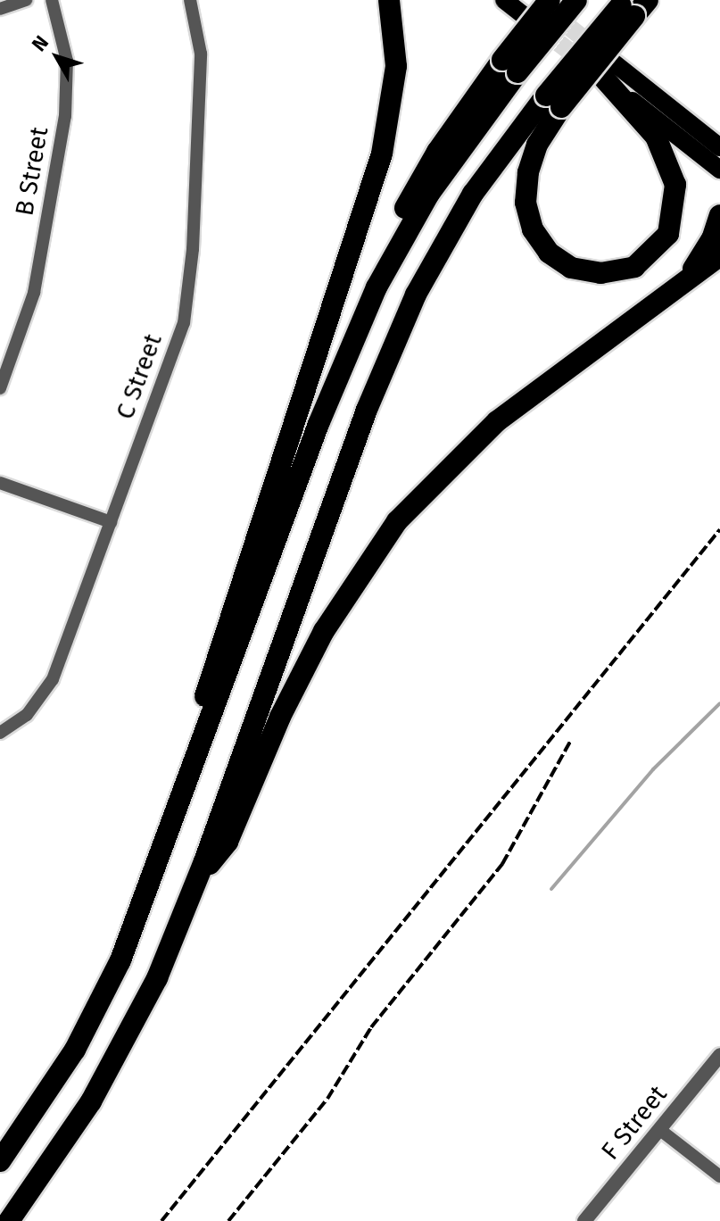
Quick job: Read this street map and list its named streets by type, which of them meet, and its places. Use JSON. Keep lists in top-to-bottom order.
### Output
{
  "streets": {
    "street": ["B Street", "C Street", "F Street"]
  },
  "north": "top left"
}
